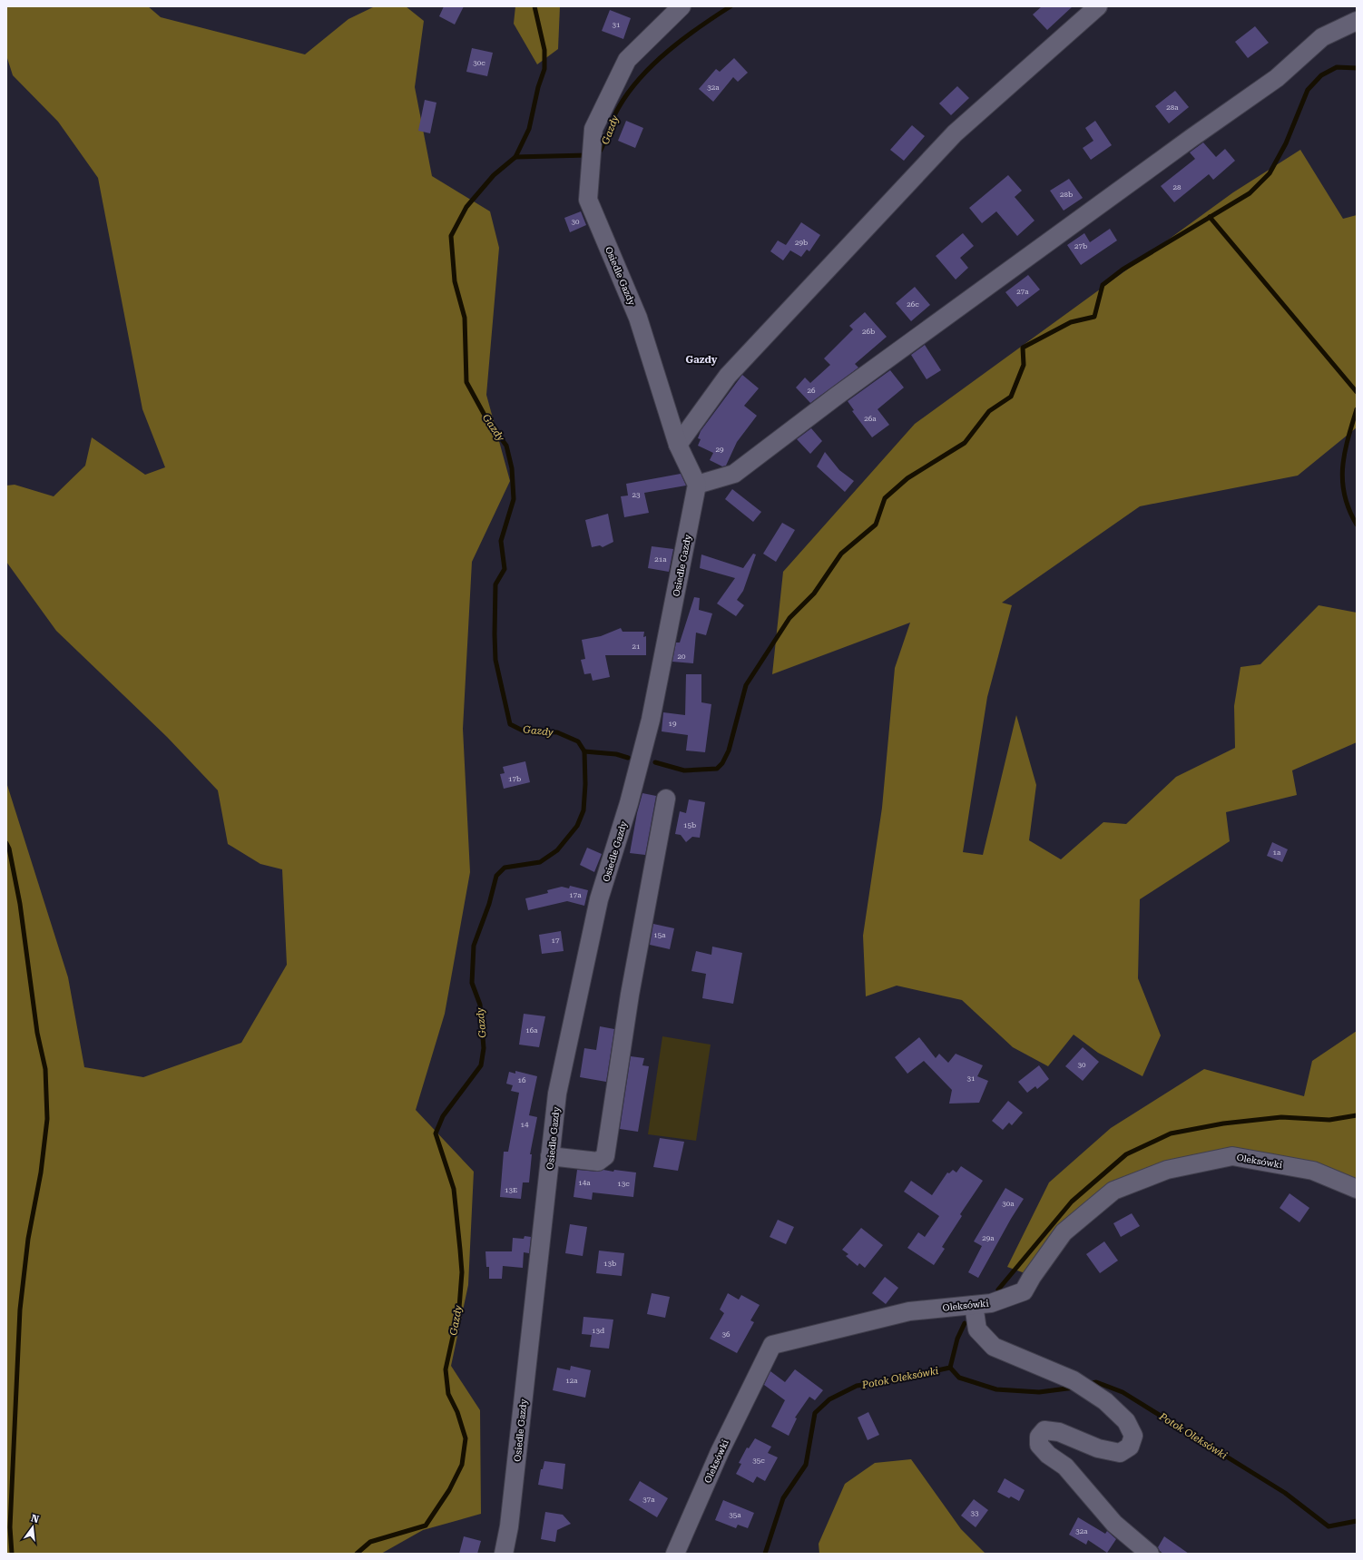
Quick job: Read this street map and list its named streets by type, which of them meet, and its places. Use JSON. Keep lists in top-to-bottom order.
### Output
{
  "streets": {
    "street": ["Osiedle Gazdy", "Oleksówki"]
  },
  "districts": ["Gazdy"],
  "water": ["Gazdy", "Potok Oleksówki"],
  "house_numbers": [
    "31",
    "30c",
    "32a",
    "28a",
    "28",
    "28b",
    "30",
    "29b",
    "27b",
    "27a",
    "26c",
    "26b",
    "26",
    "26a",
    "29",
    "23",
    "21a",
    "21",
    "20",
    "19",
    "17b",
    "15b",
    "1a",
    "17a",
    "15a",
    "17",
    "16a",
    "30",
    "31",
    "16",
    "14",
    "14a",
    "13c",
    "13E",
    "30a",
    "29a",
    "13b",
    "13d",
    "36",
    "12a",
    "35c",
    "37a",
    "33",
    "35a",
    "32a"
  ],
  "north": "top"
}
